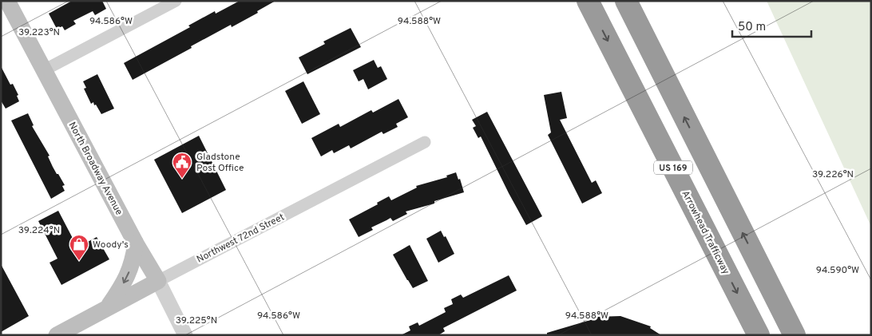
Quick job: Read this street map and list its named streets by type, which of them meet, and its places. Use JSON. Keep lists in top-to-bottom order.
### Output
{
  "streets": {
    "highway": ["US 169", "Arrowhead Trafficway"],
    "main road": ["North Broadway Avenue", "Northwest 72nd Street"]
  },
  "crossings": [
    ["North Broadway Avenue", "Northwest 72nd Street"]
  ],
  "places": {
    "public building": ["Gladstone Post Office"],
    "shop": ["Woody's"]
  },
  "scale_bar": "50 m",
  "coordinates": [
    "94.586°W",
    "94.588°W",
    "39.223°N",
    "39.226°N",
    "39.224°N",
    "94.590°W",
    "39.225°N"
  ]
}
